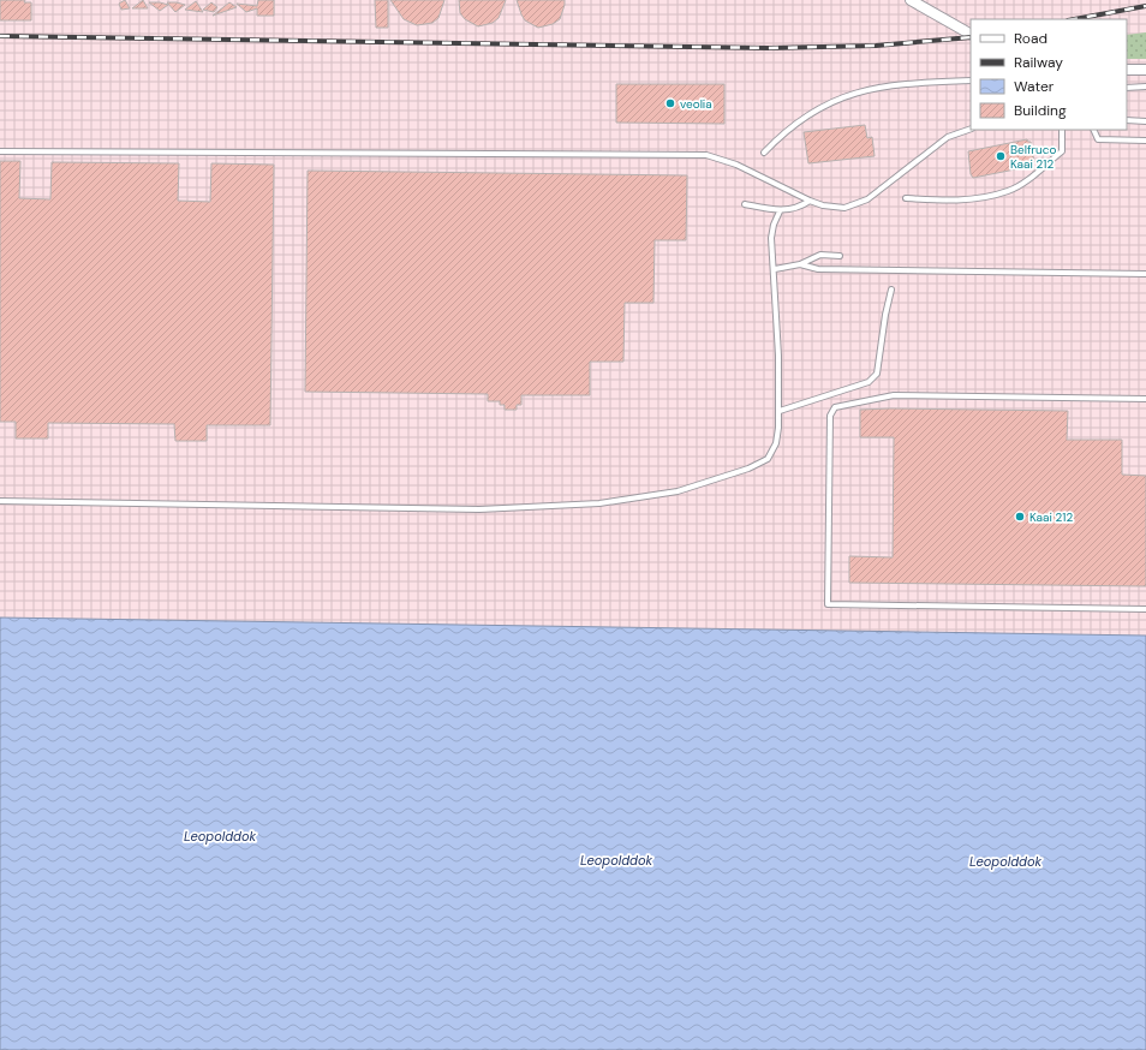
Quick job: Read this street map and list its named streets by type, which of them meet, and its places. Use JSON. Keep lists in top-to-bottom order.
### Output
{
  "water": ["Leopolddok"],
  "places": ["veolia", "Belfruco Kaai 212", "Kaai 212"],
  "legend": [
    "Road",
    "Railway",
    "Water",
    "Building"
  ]
}
